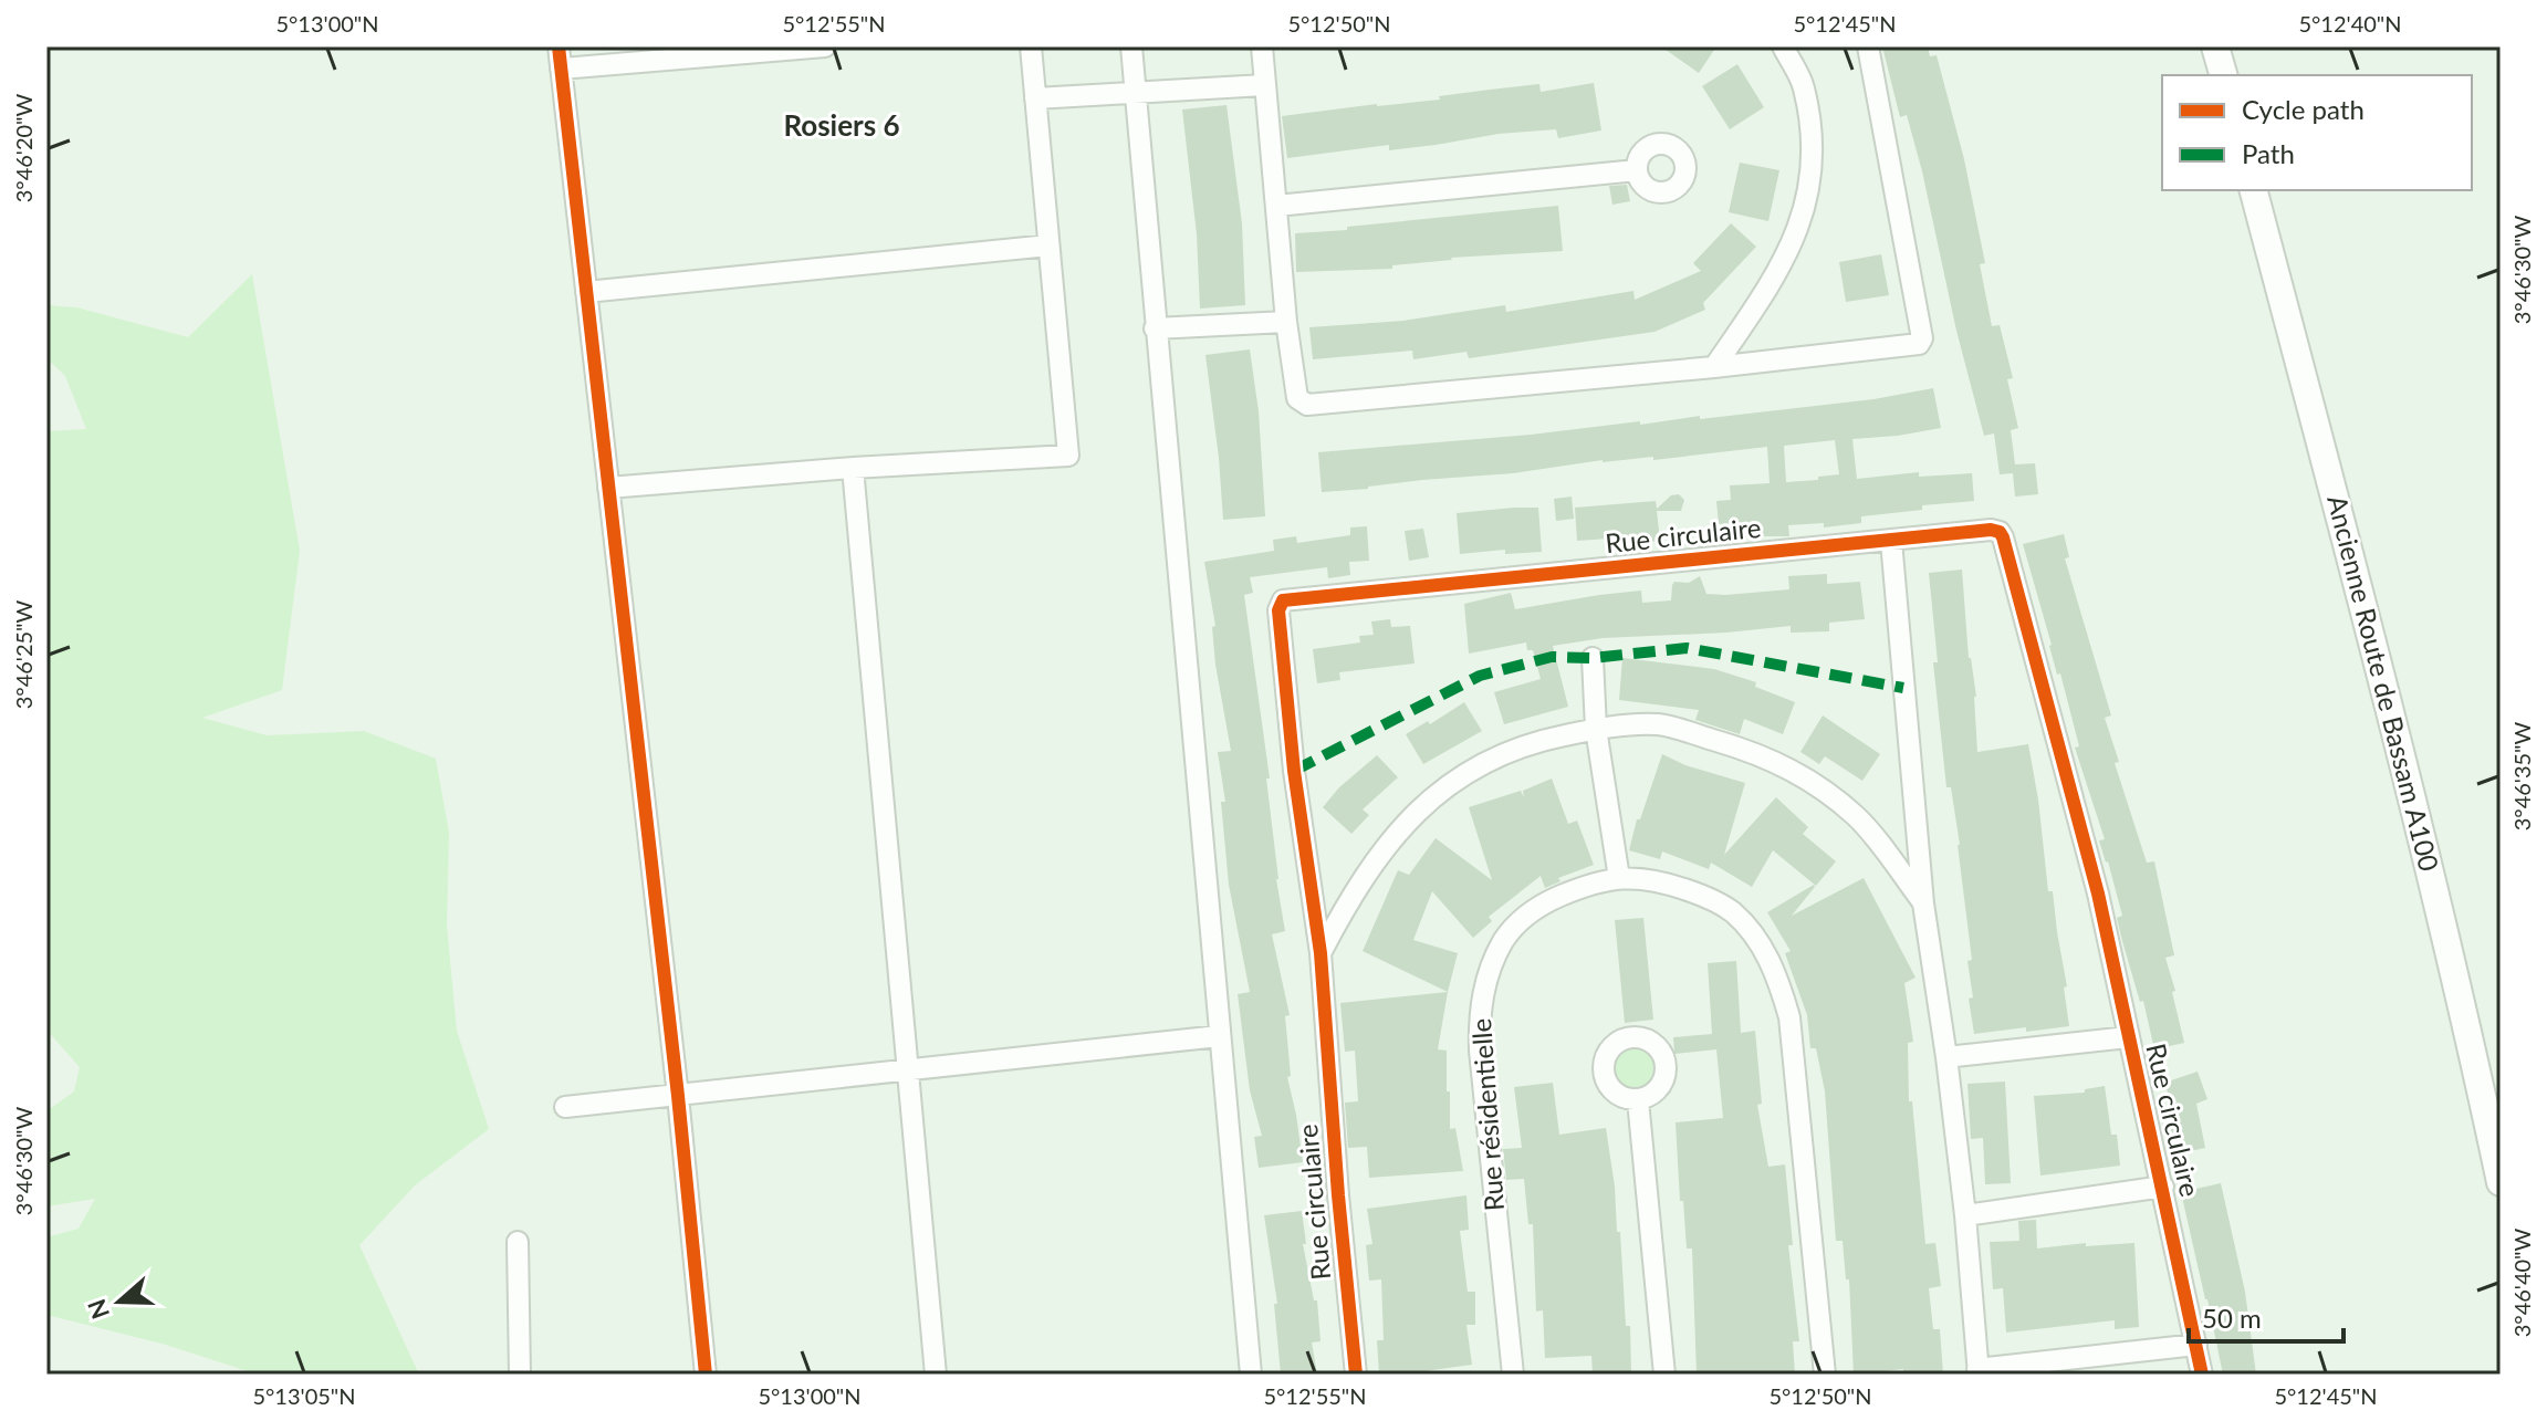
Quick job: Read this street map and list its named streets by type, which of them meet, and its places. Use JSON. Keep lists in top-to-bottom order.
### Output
{
  "streets": {
    "main road": ["Ancienne Route de Bassam A100"],
    "street": ["Rue circulaire", "Rue résidentielle"]
  },
  "districts": ["Rosiers 6"],
  "legend": ["Cycle path", "Path"],
  "scale_bar": "50 m",
  "north": "left",
  "coordinates": [
    "5°13'00\"N",
    "5°12'55\"N",
    "5°12'50\"N",
    "5°12'45\"N",
    "5°12'40\"N",
    "3°46'20\"W",
    "3°46'30\"W",
    "3°46'25\"W",
    "3°46'35\"W",
    "3°46'40\"W",
    "5°13'05\"N"
  ]
}
